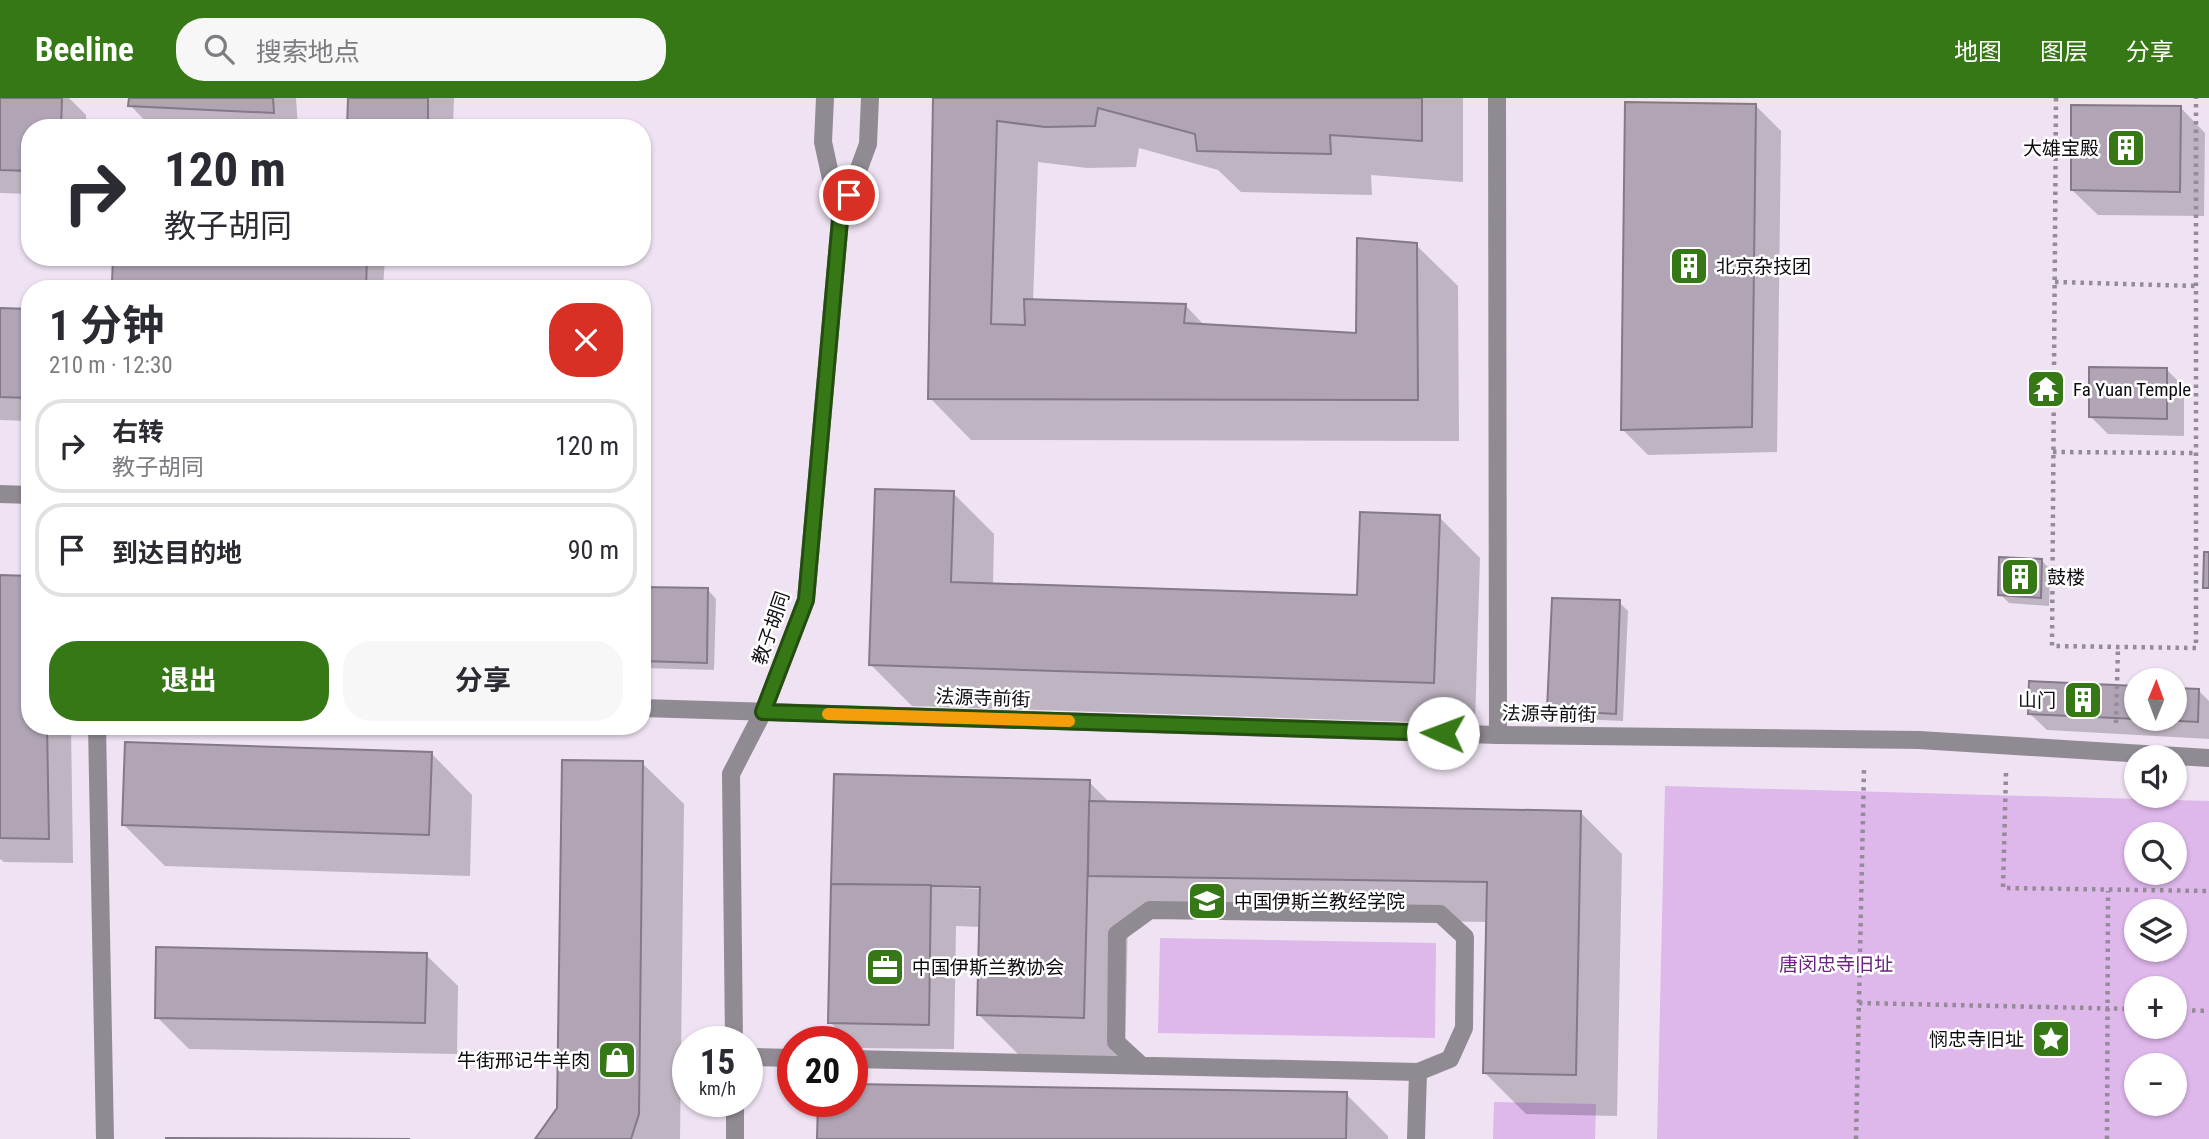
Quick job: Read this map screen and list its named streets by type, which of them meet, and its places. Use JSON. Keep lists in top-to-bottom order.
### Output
{
  "streets": {
    "street": ["教子胡同", "法源寺前街"]
  },
  "crossings": [
    ["教子胡同", "法源寺前街"]
  ],
  "parks": ["唐闵忠寺旧址"],
  "places": {
    "building": [
      "大雄宝殿",
      "北京杂技团",
      "鼓楼",
      "山门"
    ],
    "temple": ["Fa Yuan Temple"],
    "school or university": ["中国伊斯兰教经学院"],
    "office": ["中国伊斯兰教协会"],
    "place": ["悯忠寺旧址"],
    "shop": ["牛街邢记牛羊肉"]
  },
  "north": "top",
  "page": {
    "header": "Beeline",
    "search": "搜索地点",
    "nav": ["地图", "图层", "分享"],
    "turn": ["120 m", "教子胡同"],
    "heading": ["1 分钟", "210 m · 12:30"],
    "list": [
      {
        "name": "右转",
        "note": "教子胡同",
        "value": "120 m"
      },
      {
        "name": "到达目的地",
        "value": "90 m"
      }
    ],
    "buttons": ["退出", "分享"],
    "map_buttons": ["+", "−"],
    "speed": "15 km/h",
    "limit": "20"
  }
}
